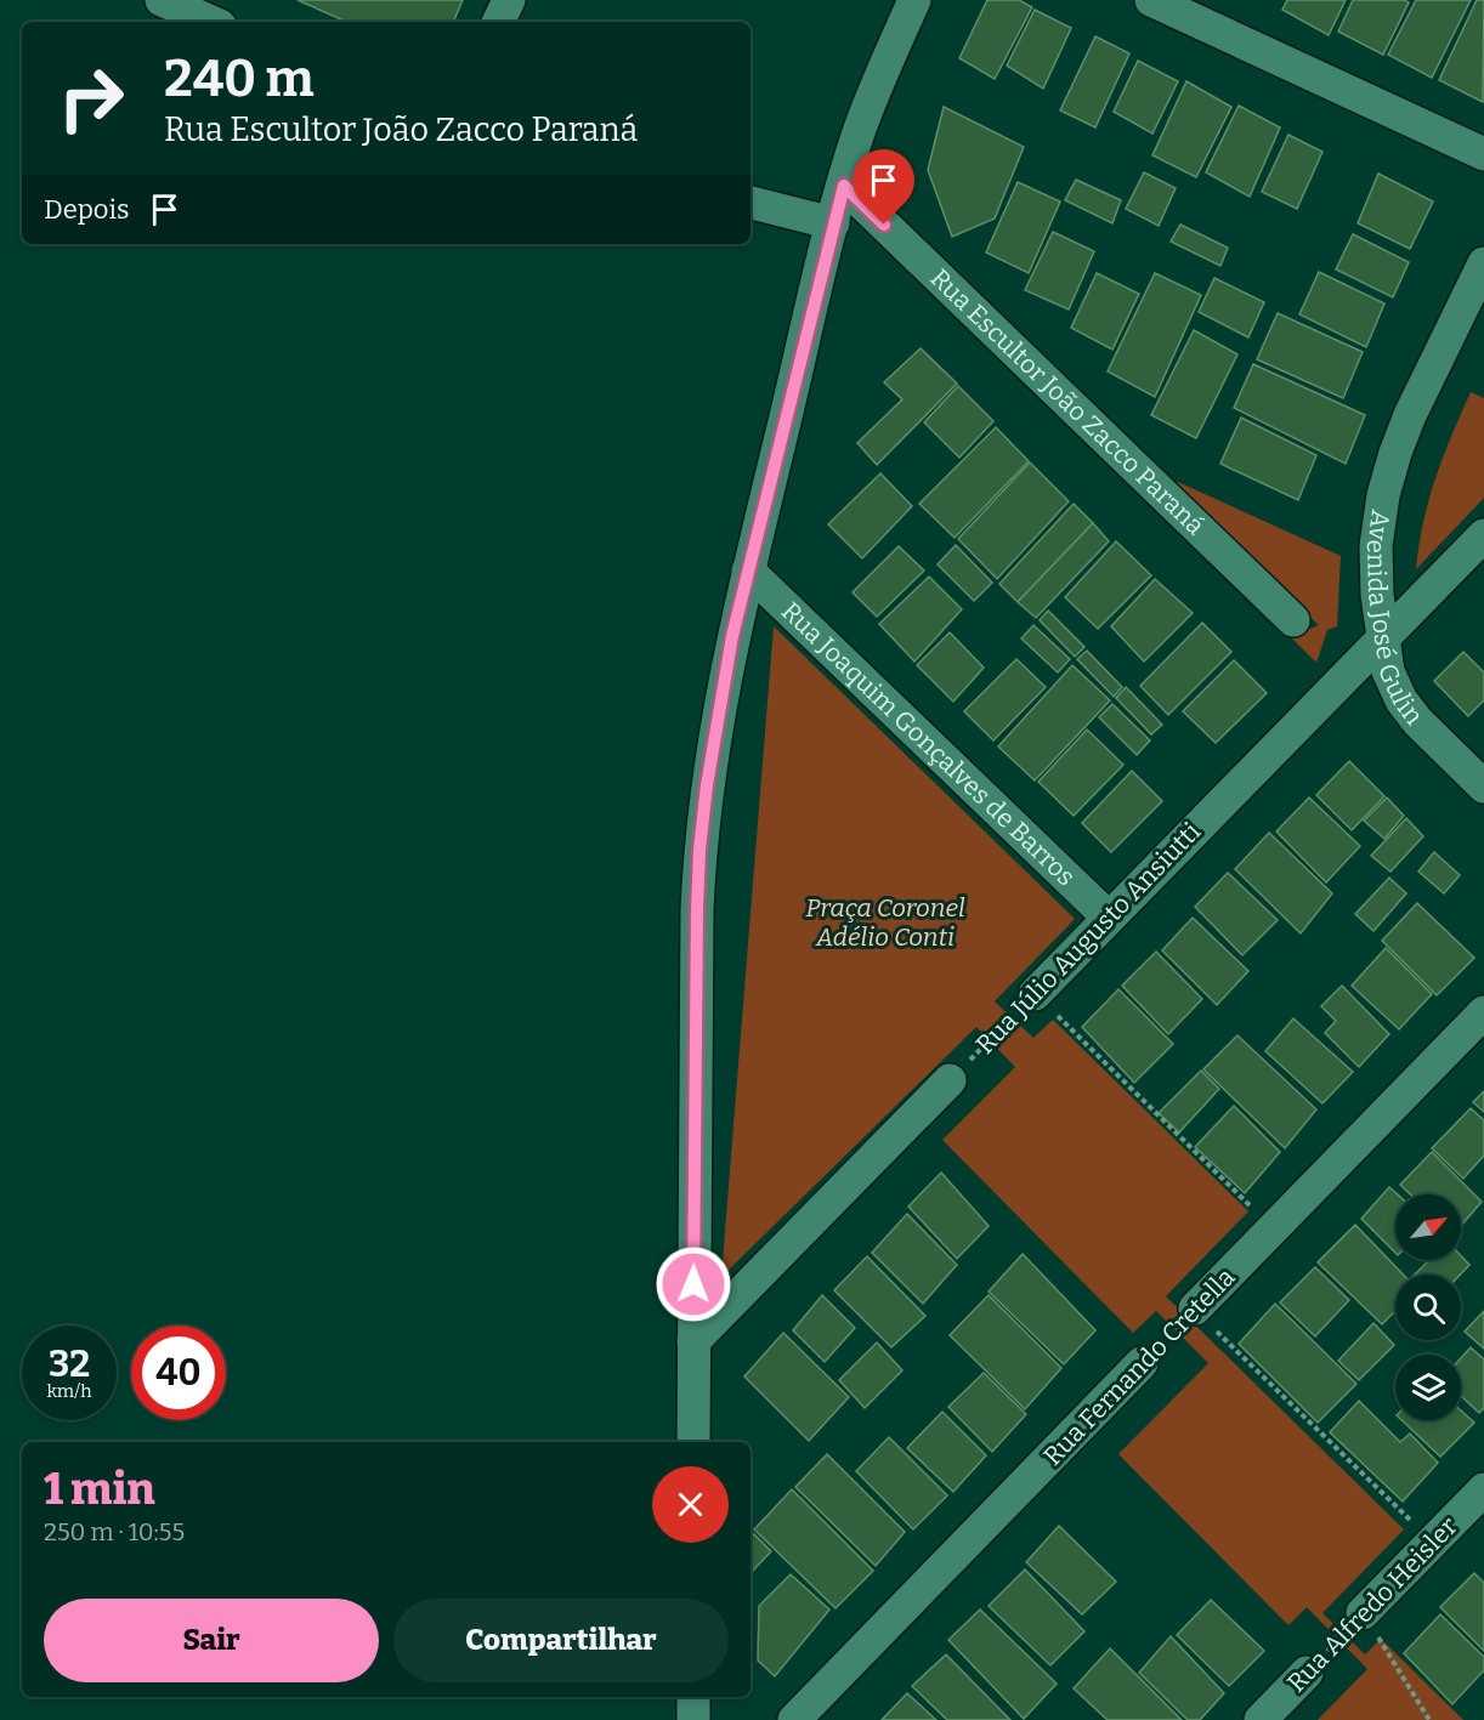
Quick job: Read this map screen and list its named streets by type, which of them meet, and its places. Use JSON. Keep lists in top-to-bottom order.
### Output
{
  "streets": {
    "street": [
      "Rua Escultor João Zacco Paraná",
      "Avenida José Gulin",
      "Rua Joaquim Gonçalves de Barros",
      "Rua Júlio Augusto Ansiutti",
      "Rua Fernando Cretella",
      "Rua Alfredo Heisler"
    ]
  },
  "crossings": [
    ["Avenida José Gulin", "Rua Júlio Augusto Ansiutti"],
    ["Rua Joaquim Gonçalves de Barros", "Rua Júlio Augusto Ansiutti"]
  ],
  "parks": ["Praça Coronel Adélio Conti"],
  "north": "top right",
  "page": {
    "turn": ["240 m", "Rua Escultor João Zacco Paraná"],
    "then": "Depois",
    "speed": "32 km/h",
    "limit": "40",
    "heading": ["1 min", "250 m · 10:55"],
    "buttons": ["Sair", "Compartilhar"]
  }
}
